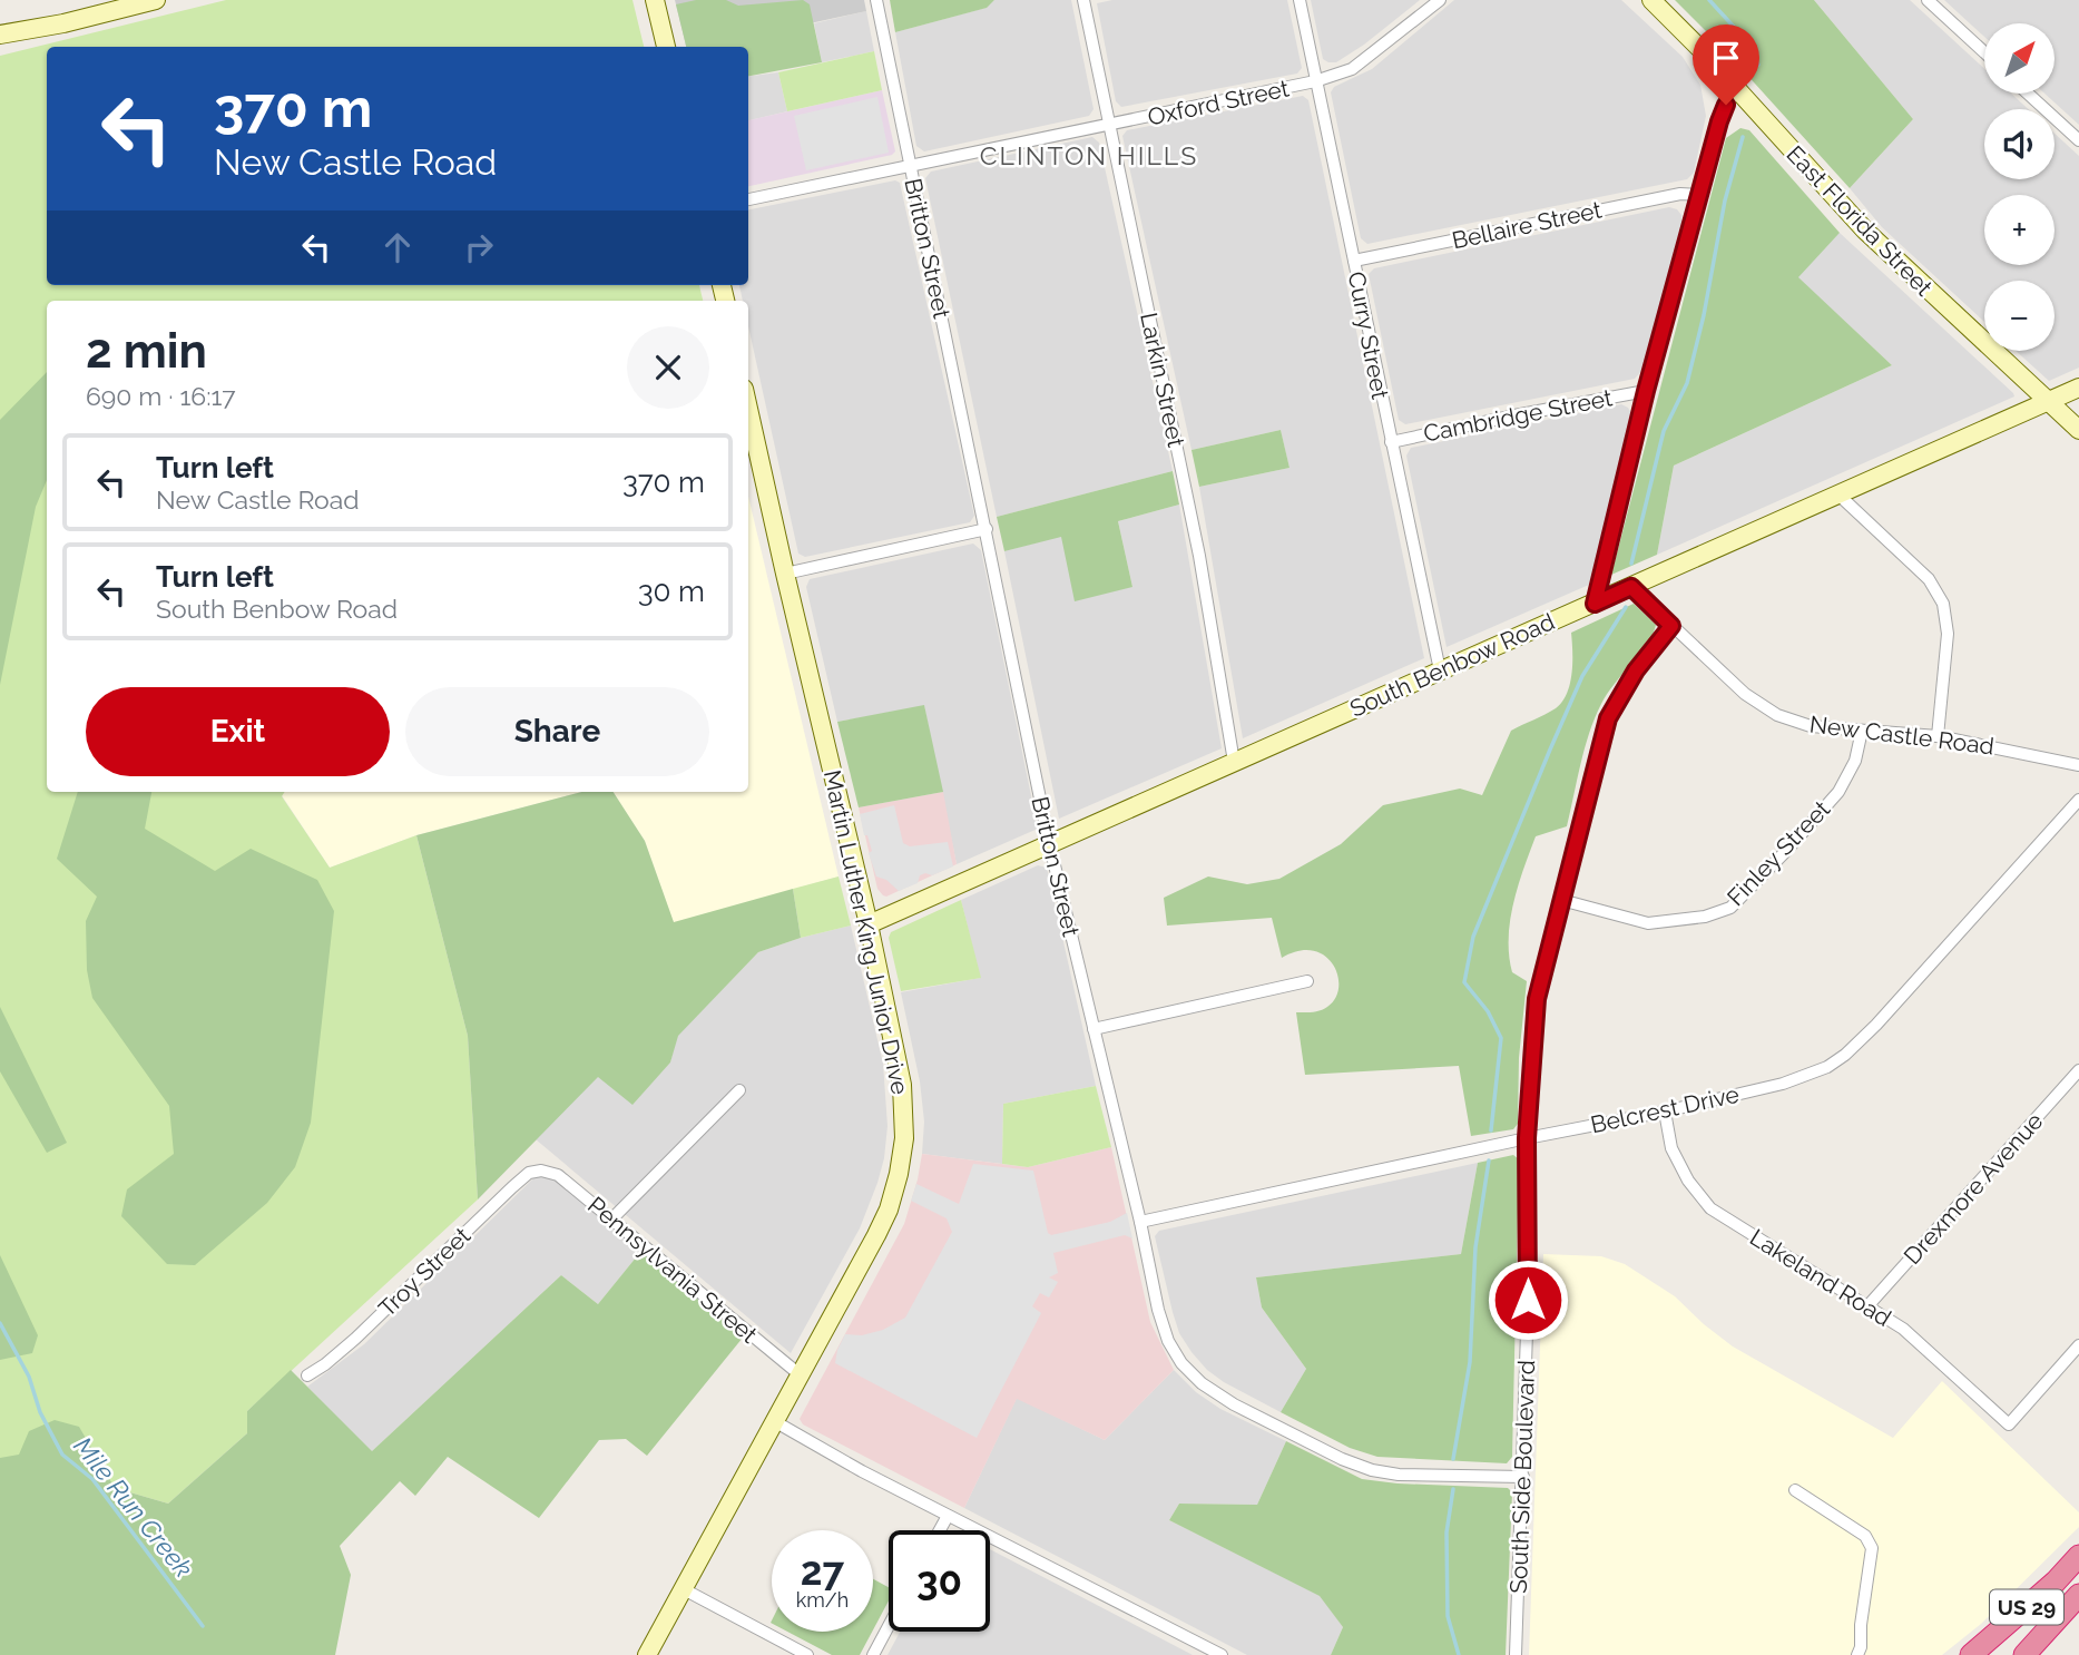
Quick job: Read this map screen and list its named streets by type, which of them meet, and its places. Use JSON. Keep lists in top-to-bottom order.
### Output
{
  "streets": {
    "highway": ["US 29"],
    "main road": ["East Florida Street", "South Benbow Road", "Martin Luther King Junior Drive"],
    "street": [
      "Oxford Street",
      "Bellaire Street",
      "Britton Street",
      "Curry Street",
      "Larkin Street",
      "Cambridge Street",
      "New Castle Road",
      "Finley Street",
      "Belcrest Drive",
      "Drexmore Avenue",
      "Pennsylvania Street",
      "Troy Street",
      "Lakeland Road",
      "South Side Boulevard"
    ]
  },
  "crossings": [
    ["Oxford Street", "Britton Street"],
    ["Oxford Street", "Curry Street"],
    ["Oxford Street", "Larkin Street"],
    ["East Florida Street", "South Benbow Road"],
    ["Bellaire Street", "Curry Street"],
    ["Britton Street", "South Benbow Road"],
    ["Britton Street", "Belcrest Drive"],
    ["Britton Street", "South Side Boulevard"],
    ["Curry Street", "Cambridge Street"],
    ["Curry Street", "South Benbow Road"],
    ["Larkin Street", "South Benbow Road"],
    ["South Benbow Road", "New Castle Road"],
    ["South Benbow Road", "Martin Luther King Junior Drive"],
    ["New Castle Road", "Finley Street"],
    ["New Castle Road", "South Side Boulevard"],
    ["Finley Street", "South Side Boulevard"],
    ["Martin Luther King Junior Drive", "Pennsylvania Street"],
    ["Belcrest Drive", "Lakeland Road"],
    ["Belcrest Drive", "South Side Boulevard"],
    ["Drexmore Avenue", "Lakeland Road"],
    ["Pennsylvania Street", "Troy Street"]
  ],
  "districts": ["CLINTON HILLS"],
  "water": ["Mile Run Creek"],
  "north": "top right",
  "page": {
    "map_buttons": ["+", "−"],
    "turn": ["370 m", "New Castle Road"],
    "heading": ["2 min", "690 m · 16:17"],
    "list": [
      {
        "name": "Turn left",
        "note": "New Castle Road",
        "value": "370 m"
      },
      {
        "name": "Turn left",
        "note": "South Benbow Road",
        "value": "30 m"
      }
    ],
    "buttons": ["Exit", "Share"],
    "speed": "27 km/h",
    "limit": "30"
  }
}
